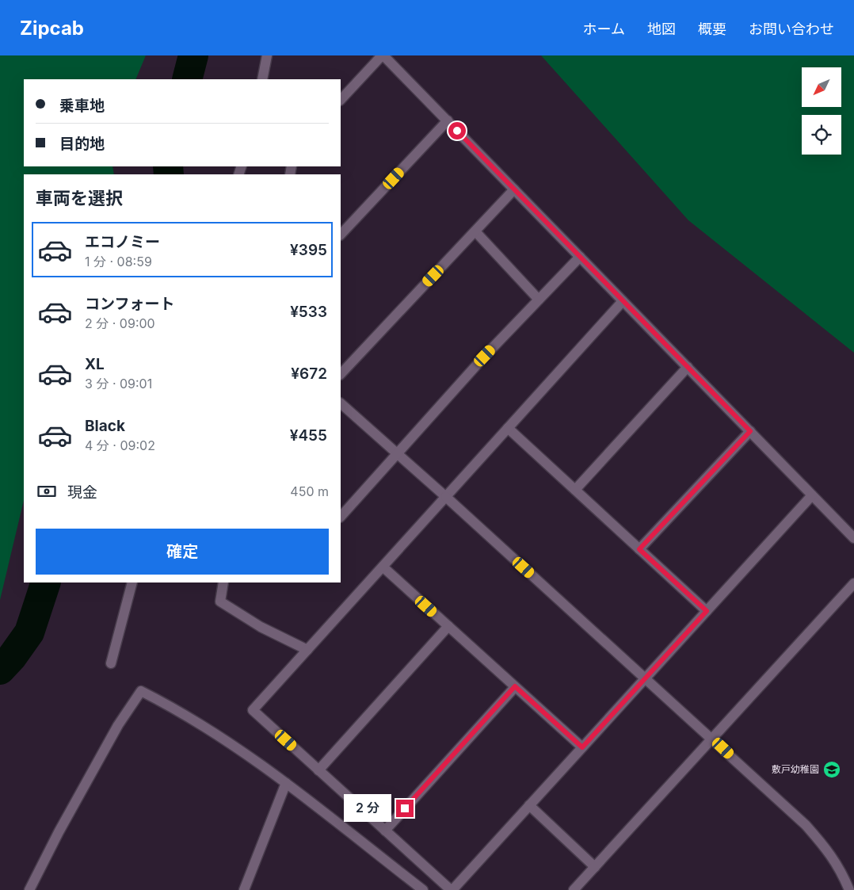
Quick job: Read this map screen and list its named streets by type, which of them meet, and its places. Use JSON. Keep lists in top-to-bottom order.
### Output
{
  "places": {
    "school or university": ["敷戸幼稚園"]
  },
  "north": "bottom left",
  "page": {
    "header": "Zipcab",
    "nav": [
      "ホーム",
      "地図",
      "概要",
      "お問い合わせ"
    ],
    "banner": ["乗車地", "目的地"],
    "heading": "車両を選択",
    "list": [
      {
        "name": "エコノミー",
        "note": "1 分 · 08:59",
        "value": "¥395"
      },
      {
        "name": "コンフォート",
        "note": "2 分 · 09:00",
        "value": "¥533"
      },
      {
        "name": "XL",
        "note": "3 分 · 09:01",
        "value": "¥672"
      },
      {
        "name": "Black",
        "note": "4 分 · 09:02",
        "value": "¥455"
      }
    ],
    "pay": ["現金", "450 m"],
    "buttons": "確定",
    "bubble": "2 分"
  }
}
